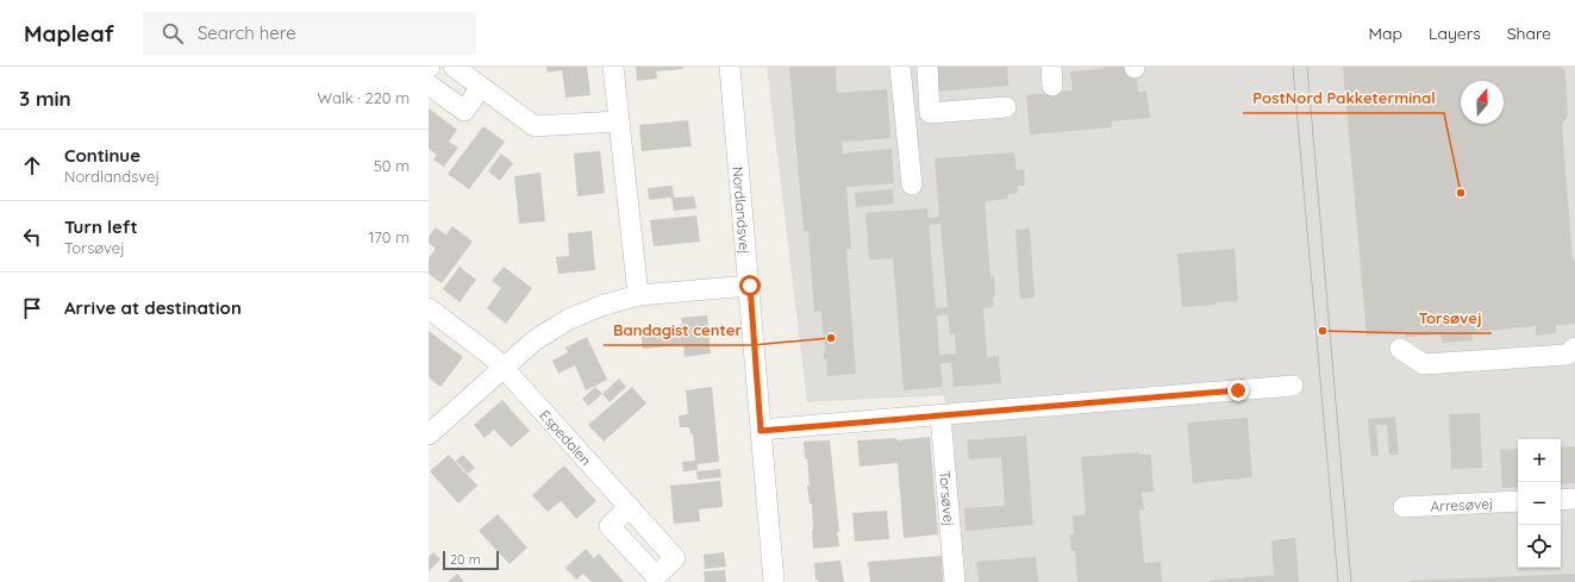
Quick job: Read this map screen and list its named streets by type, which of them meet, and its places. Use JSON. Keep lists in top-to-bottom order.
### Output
{
  "streets": {
    "street": [
      "Nordlandsvej",
      "Espedalen",
      "Torsøvej",
      "Arresøvej"
    ]
  },
  "places": ["PostNord Pakketerminal", "Torsøvej", "Bandagist center"],
  "scale_bar": "20 m",
  "north": "top",
  "page": {
    "header": "Mapleaf",
    "search": "Search here",
    "nav": ["Map", "Layers", "Share"],
    "heading": ["3 min", "Walk · 220 m"],
    "list": [
      ["Continue", "Nordlandsvej", "50 m"],
      ["Turn left", "Torsøvej", "170 m"],
      "Arrive at destination"
    ],
    "map_buttons": ["+", "−"],
    "scale": "20 m"
  }
}
